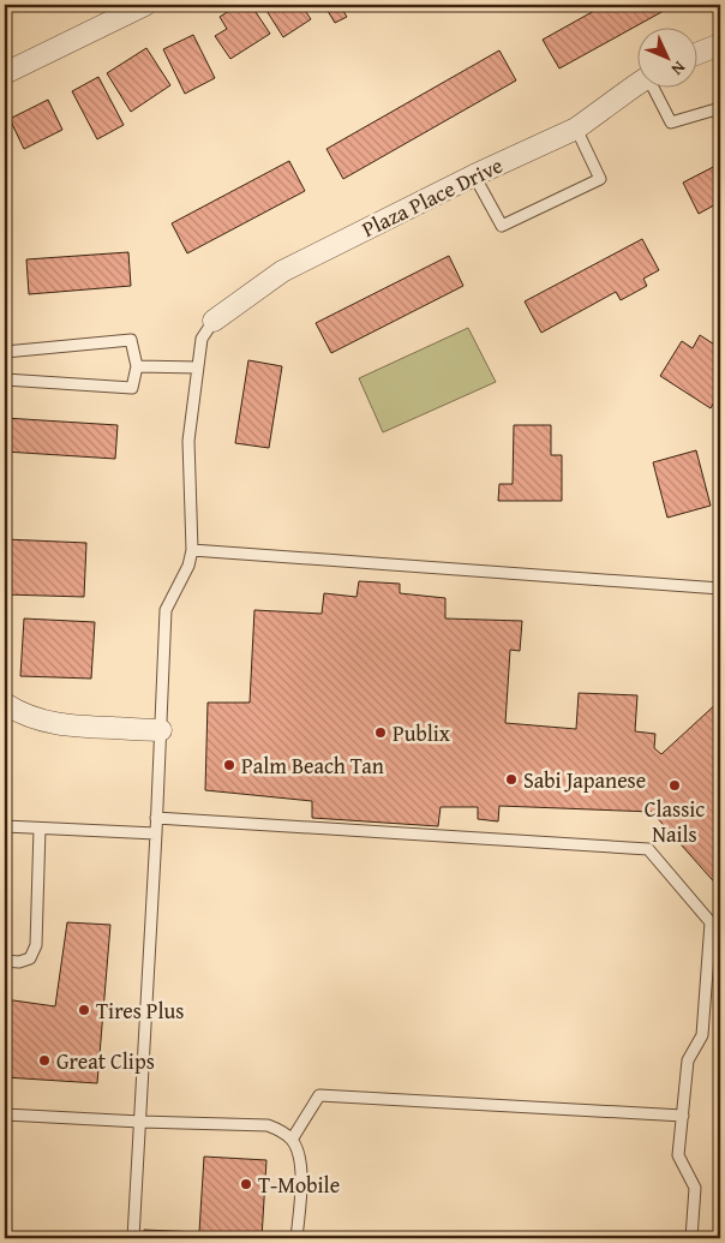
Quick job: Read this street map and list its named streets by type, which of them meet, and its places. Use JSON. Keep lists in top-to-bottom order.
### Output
{
  "streets": {
    "street": ["Plaza Place Drive"]
  },
  "places": [
    "Publix",
    "Palm Beach Tan",
    "Sabi Japanese",
    "Classic Nails",
    "Tires Plus",
    "Great Clips",
    "T-Mobile"
  ],
  "north": "bottom right"
}
